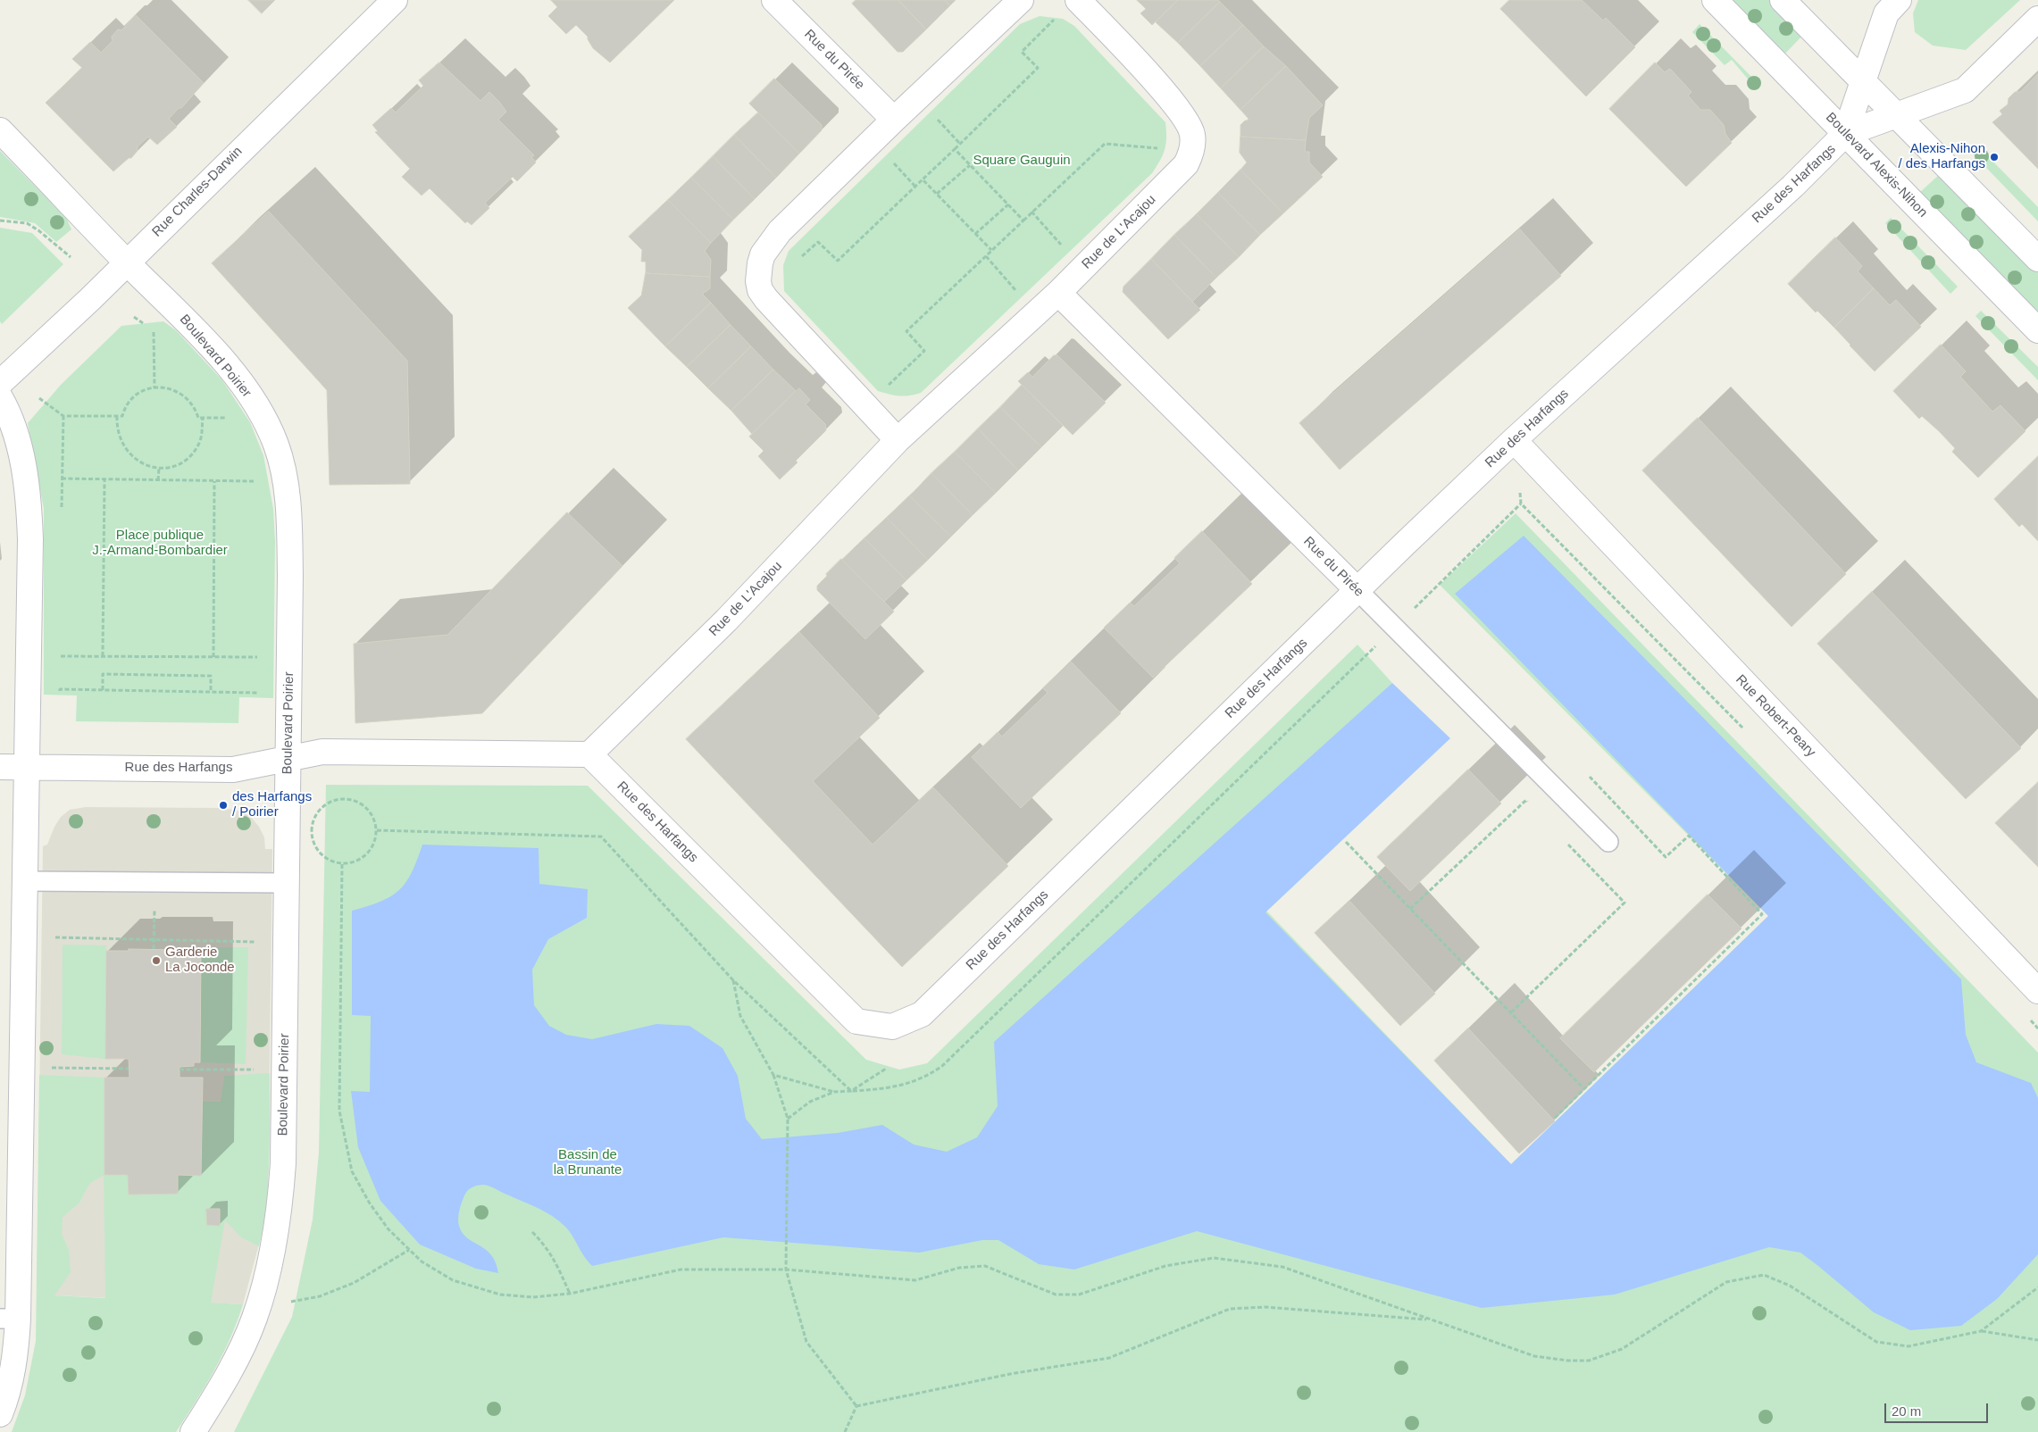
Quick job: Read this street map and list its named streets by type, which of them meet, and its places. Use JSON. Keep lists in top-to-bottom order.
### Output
{
  "streets": {
    "street": [
      "Rue du Pirée",
      "Boulevard Alexis-Nihon",
      "Rue des Harfangs",
      "Rue Charles-Darwin",
      "Rue de L'Acajou",
      "Boulevard Poirier",
      "Rue Robert-Peary"
    ]
  },
  "crossings": [
    ["Rue du Pirée", "Rue des Harfangs"],
    ["Rue du Pirée", "Rue de L'Acajou"],
    ["Boulevard Alexis-Nihon", "Rue des Harfangs"],
    ["Rue des Harfangs", "Rue de L'Acajou"],
    ["Rue des Harfangs", "Boulevard Poirier"],
    ["Rue des Harfangs", "Rue Robert-Peary"],
    ["Rue Charles-Darwin", "Boulevard Poirier"]
  ],
  "parks": ["Square Gauguin", "Place publique J.-Armand-Bombardier", "Bassin de la Brunante"],
  "places": ["Alexis-Nihon / des Harfangs", "des Harfangs / Poirier", "Garderie La Joconde"],
  "scale_bar": "20 m"
}
